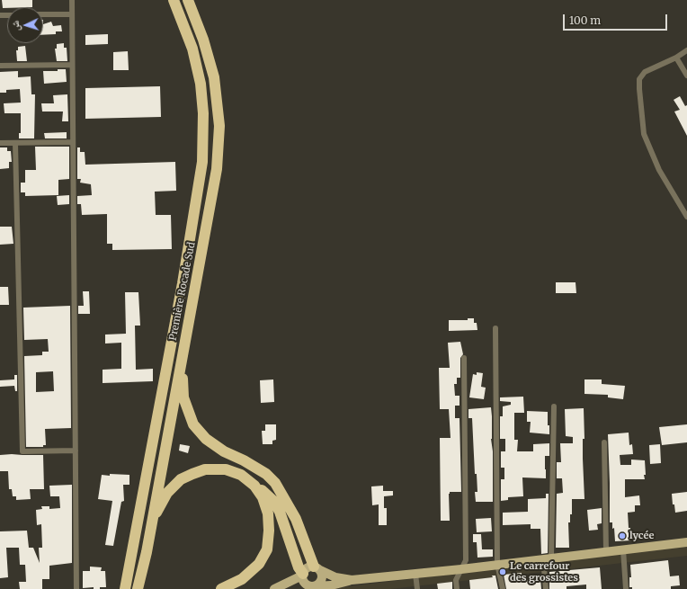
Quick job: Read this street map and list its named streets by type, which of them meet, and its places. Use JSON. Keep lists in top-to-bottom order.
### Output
{
  "streets": {
    "highway": ["Première Rocade Sud"]
  },
  "places": ["lycée", "Le carrefour des grossistes"],
  "scale_bar": "100 m",
  "north": "left"
}
